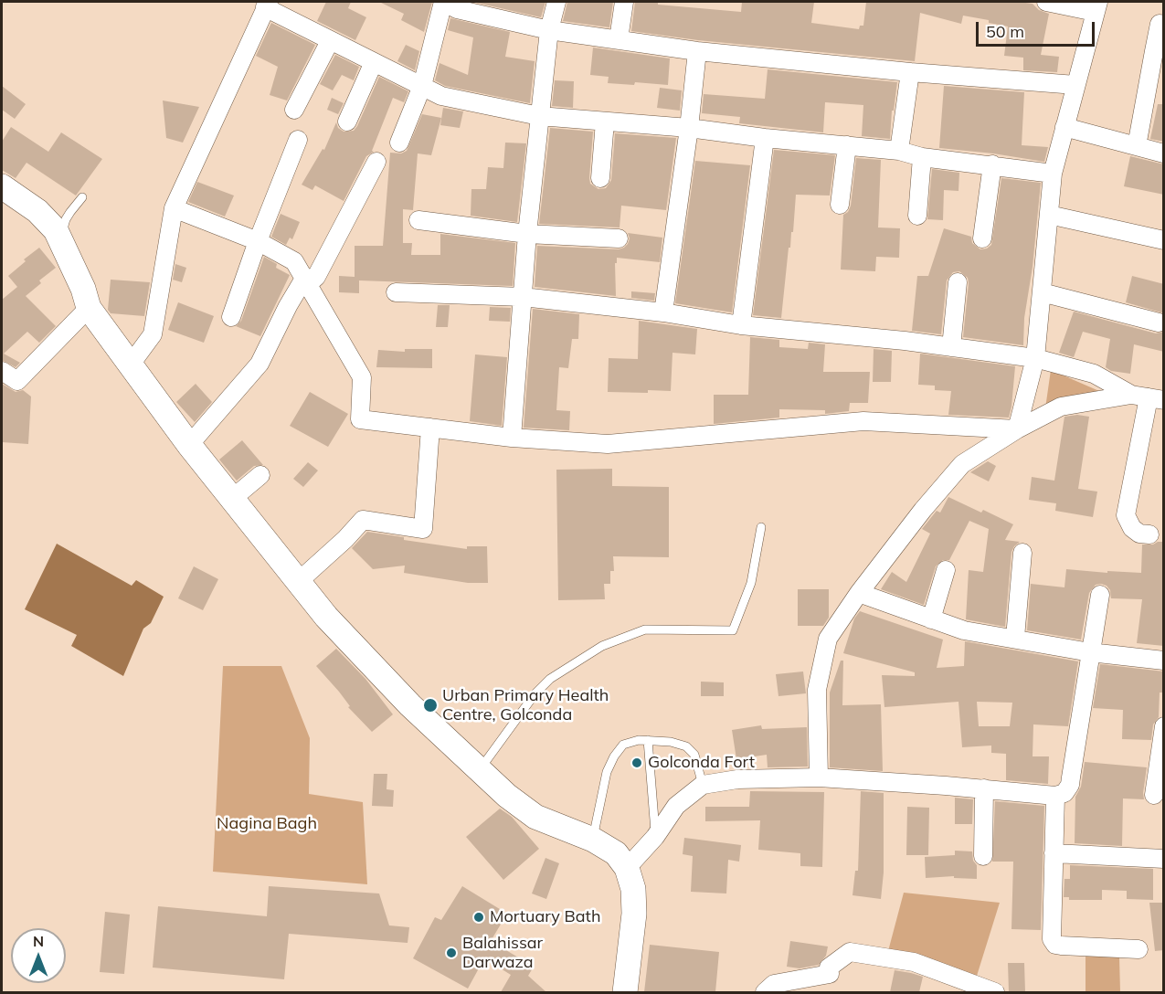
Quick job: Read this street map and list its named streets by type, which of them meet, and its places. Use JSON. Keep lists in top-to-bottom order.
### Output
{
  "parks": ["Nagina Bagh"],
  "places": [
    "Urban Primary Health Centre, Golconda",
    "Golconda Fort",
    "Mortuary Bath",
    "Balahissar Darwaza"
  ],
  "scale_bar": "50 m",
  "north": "top"
}
